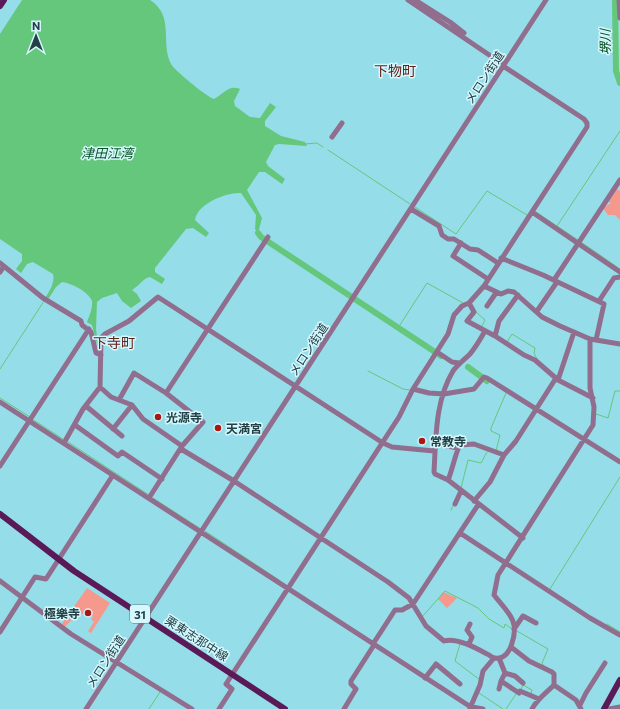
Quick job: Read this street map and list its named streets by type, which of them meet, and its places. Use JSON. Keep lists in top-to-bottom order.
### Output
{
  "streets": {
    "main road": ["31", "栗東志那中線"],
    "street": ["メロン街道"]
  },
  "crossings": [
    ["メロン街道", "栗東志那中線"]
  ],
  "districts": ["下物町", "下寺町"],
  "water": ["堺川", "津田江湾"],
  "places": [
    "光源寺",
    "天満宮",
    "常教寺",
    "極樂寺"
  ],
  "north": "top"
}
